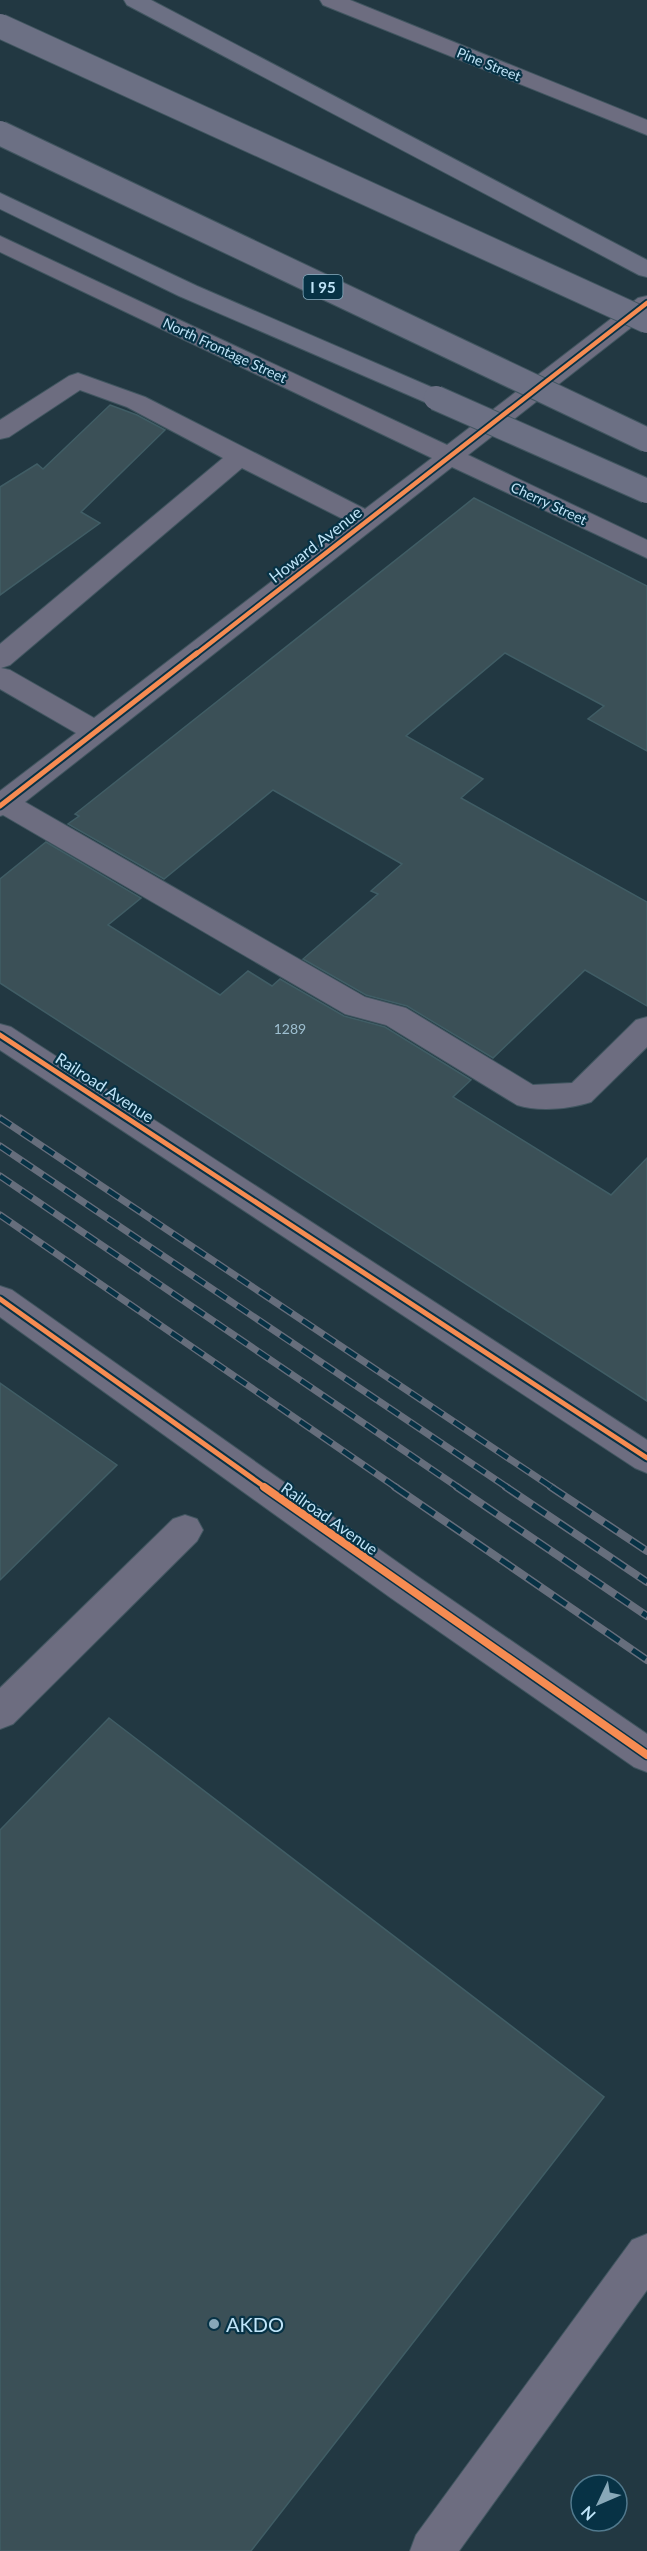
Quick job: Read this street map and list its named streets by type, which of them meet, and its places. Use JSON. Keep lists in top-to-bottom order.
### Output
{
  "streets": {
    "highway": ["I 95"],
    "street": [
      "Pine Street",
      "North Frontage Street",
      "Cherry Street",
      "Howard Avenue",
      "Railroad Avenue"
    ]
  },
  "crossings": [
    ["North Frontage Street", "Cherry Street"],
    ["North Frontage Street", "Howard Avenue"],
    ["Cherry Street", "Howard Avenue"]
  ],
  "places": ["AKDO"],
  "house_numbers": ["1289"],
  "north": "bottom left"
}
